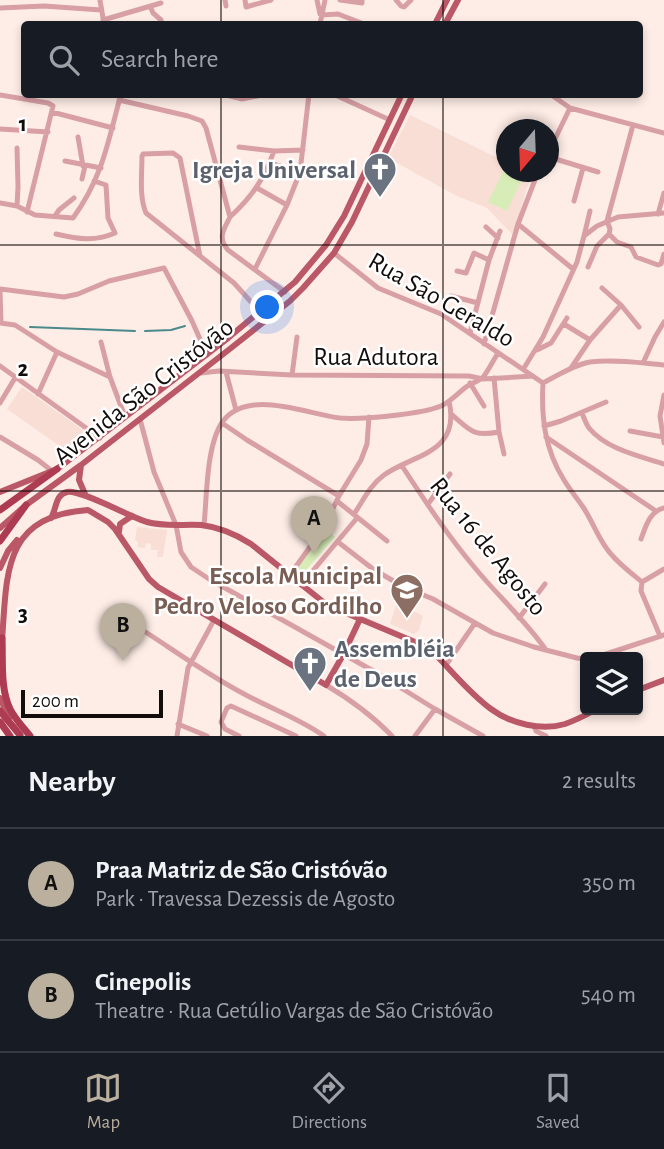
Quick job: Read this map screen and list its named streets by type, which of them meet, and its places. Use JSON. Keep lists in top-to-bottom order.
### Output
{
  "streets": {
    "main road": ["Avenida São Cristóvão"],
    "street": ["Rua São Geraldo", "Rua Adutora", "Rua 16 de Agosto"]
  },
  "crossings": [
    ["Rua São Geraldo", "Rua Adutora"],
    ["Rua São Geraldo", "Avenida São Cristóvão"],
    ["Rua Adutora", "Avenida São Cristóvão"]
  ],
  "places": {
    "church": ["Igreja Universal", "Assembléia de Deus"],
    "school or university": ["Escola Municipal Pedro Veloso Gordilho"]
  },
  "scale_bar": "200 m",
  "north": "bottom",
  "page": {
    "search": "Search here",
    "pins": ["A", "B"],
    "scale": "200 m",
    "heading": ["Nearby", "2 results"],
    "list": [
      {
        "mark": "A",
        "name": "Praa Matriz de São Cristóvão",
        "note": "Park · Travessa Dezessis de Agosto",
        "value": "350 m"
      },
      {
        "mark": "B",
        "name": "Cinepolis",
        "note": "Theatre · Rua Getúlio Vargas de São Cristóvão",
        "value": "540 m"
      }
    ],
    "nav": ["Map", "Directions", "Saved"]
  },
  "grid": {
    "rows": ["1", "2", "3"]
  }
}
